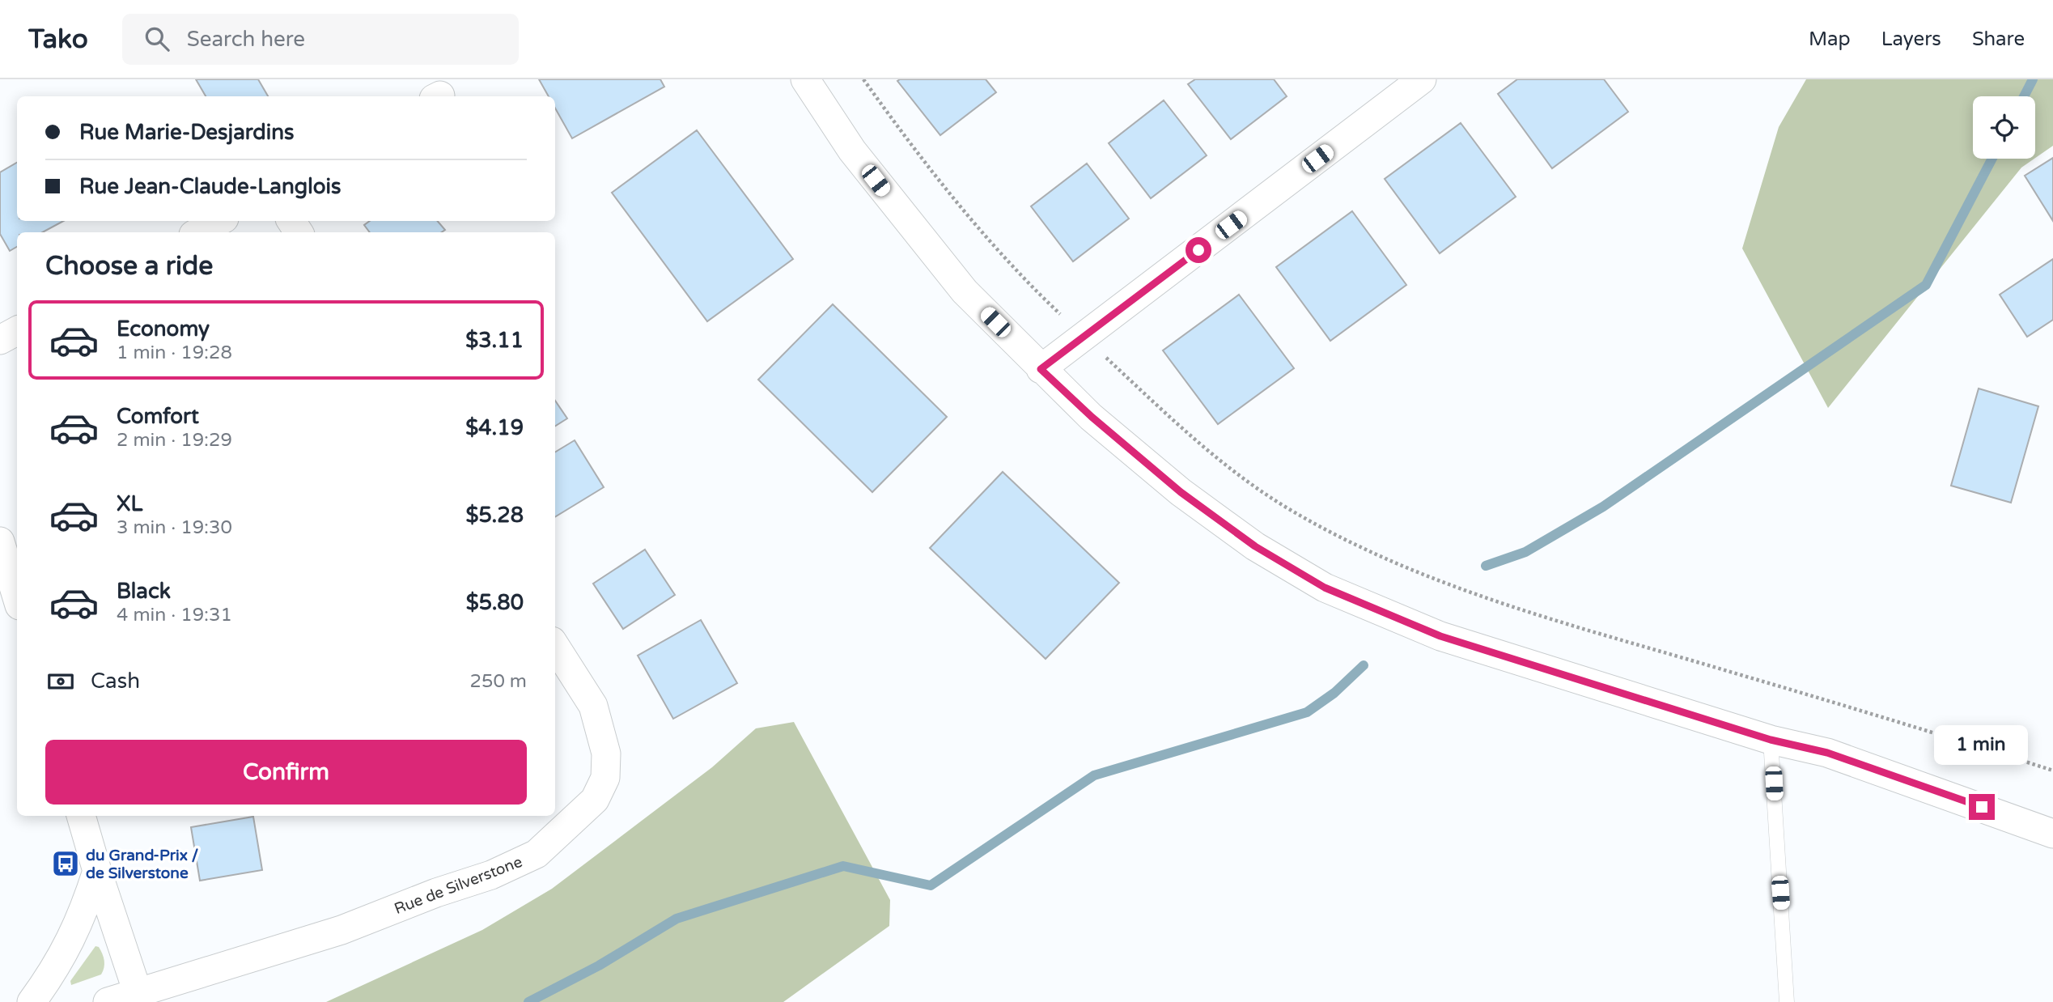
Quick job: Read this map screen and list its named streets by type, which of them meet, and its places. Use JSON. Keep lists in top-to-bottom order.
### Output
{
  "streets": {
    "street": ["Rue de Silverstone"]
  },
  "places": {
    "bus stop": ["du Grand-Prix / de Silverstone"]
  },
  "page": {
    "header": "Tako",
    "search": "Search here",
    "nav": ["Map", "Layers", "Share"],
    "banner": ["Rue Marie-Desjardins", "Rue Jean-Claude-Langlois"],
    "heading": "Choose a ride",
    "list": [
      {
        "name": "Economy",
        "note": "1 min · 19:28",
        "value": "$3.11"
      },
      {
        "name": "Comfort",
        "note": "2 min · 19:29",
        "value": "$4.19"
      },
      {
        "name": "XL",
        "note": "3 min · 19:30",
        "value": "$5.28"
      },
      {
        "name": "Black",
        "note": "4 min · 19:31",
        "value": "$5.80"
      }
    ],
    "pay": ["Cash", "250 m"],
    "bubble": "1 min",
    "buttons": "Confirm"
  }
}
